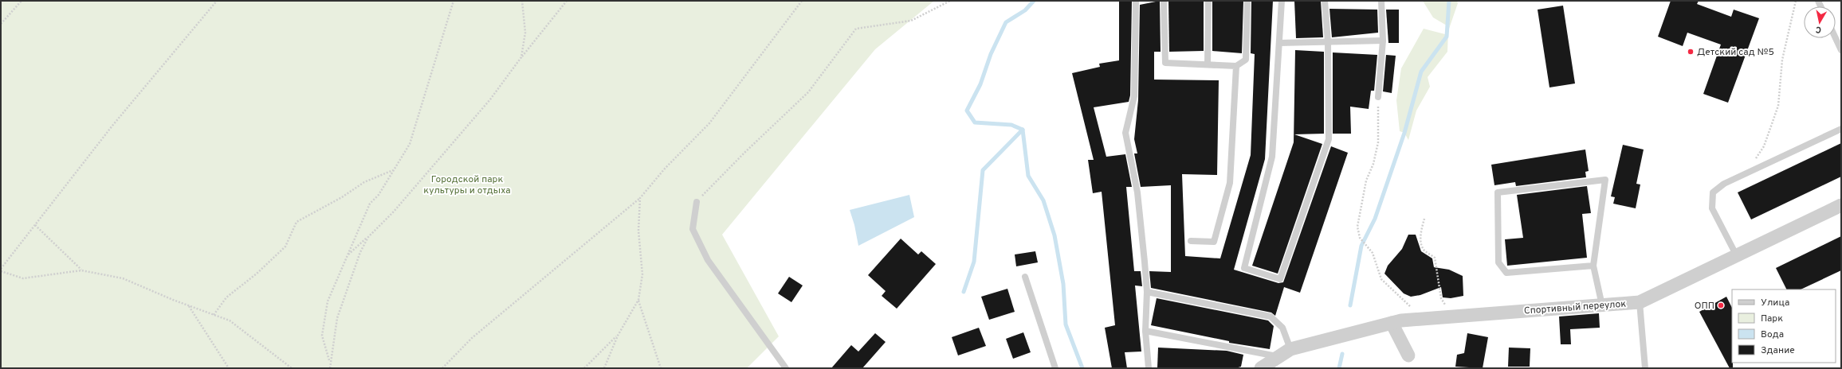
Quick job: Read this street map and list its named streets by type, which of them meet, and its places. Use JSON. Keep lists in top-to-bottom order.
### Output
{
  "streets": {
    "street": ["Спортивный переулок"]
  },
  "parks": ["Городской парк культуры и отдыха"],
  "places": ["Детский сад №5", "ОПП"],
  "legend": [
    "Улица",
    "Парк",
    "Вода",
    "Здание"
  ],
  "north": "bottom"
}
